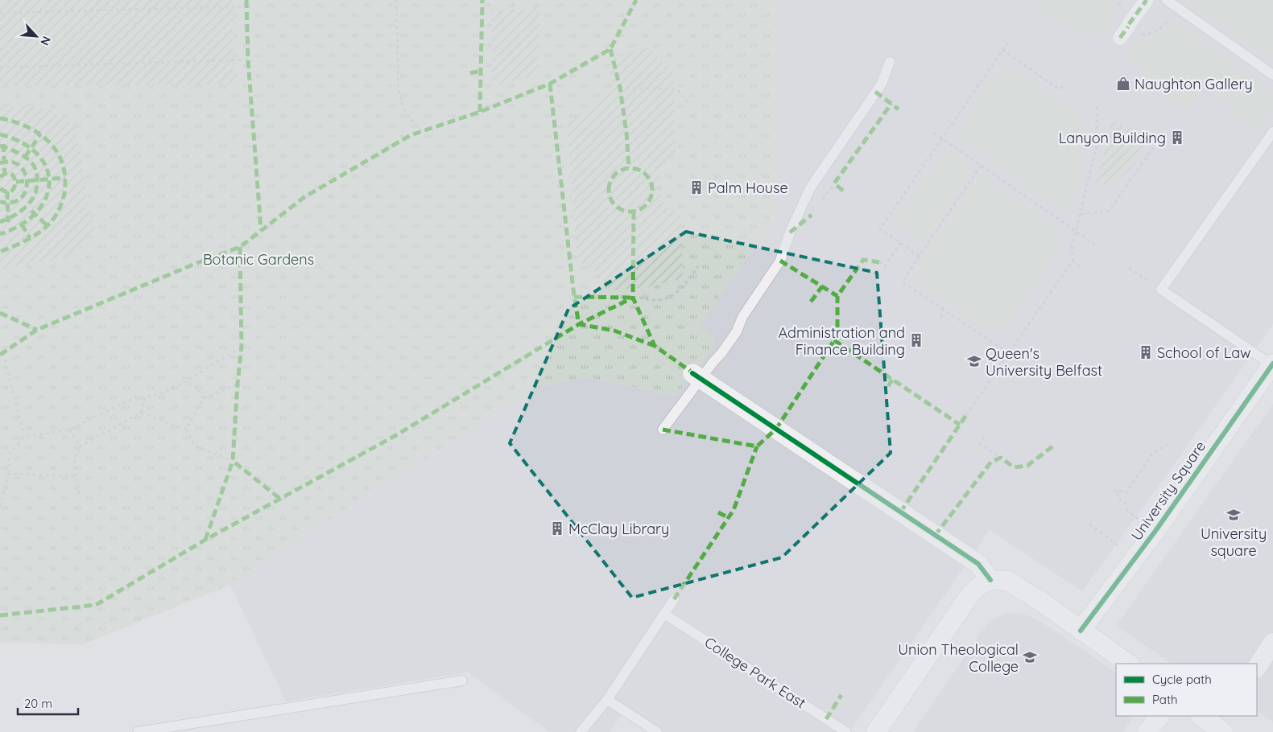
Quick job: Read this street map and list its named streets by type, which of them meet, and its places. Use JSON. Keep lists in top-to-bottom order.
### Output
{
  "streets": {
    "street": ["University Square"],
    "lane": ["College Park East"]
  },
  "parks": ["Botanic Gardens"],
  "places": {
    "shop": ["Naughton Gallery"],
    "building": [
      "Lanyon Building",
      "Palm House",
      "Administration and Finance Building",
      "School of Law",
      "McClay Library"
    ],
    "school or university": ["Queen's University Belfast", "University square", "Union Theological College"]
  },
  "legend": ["Cycle path", "Path"],
  "scale_bar": "20 m",
  "north": "bottom right"
}
